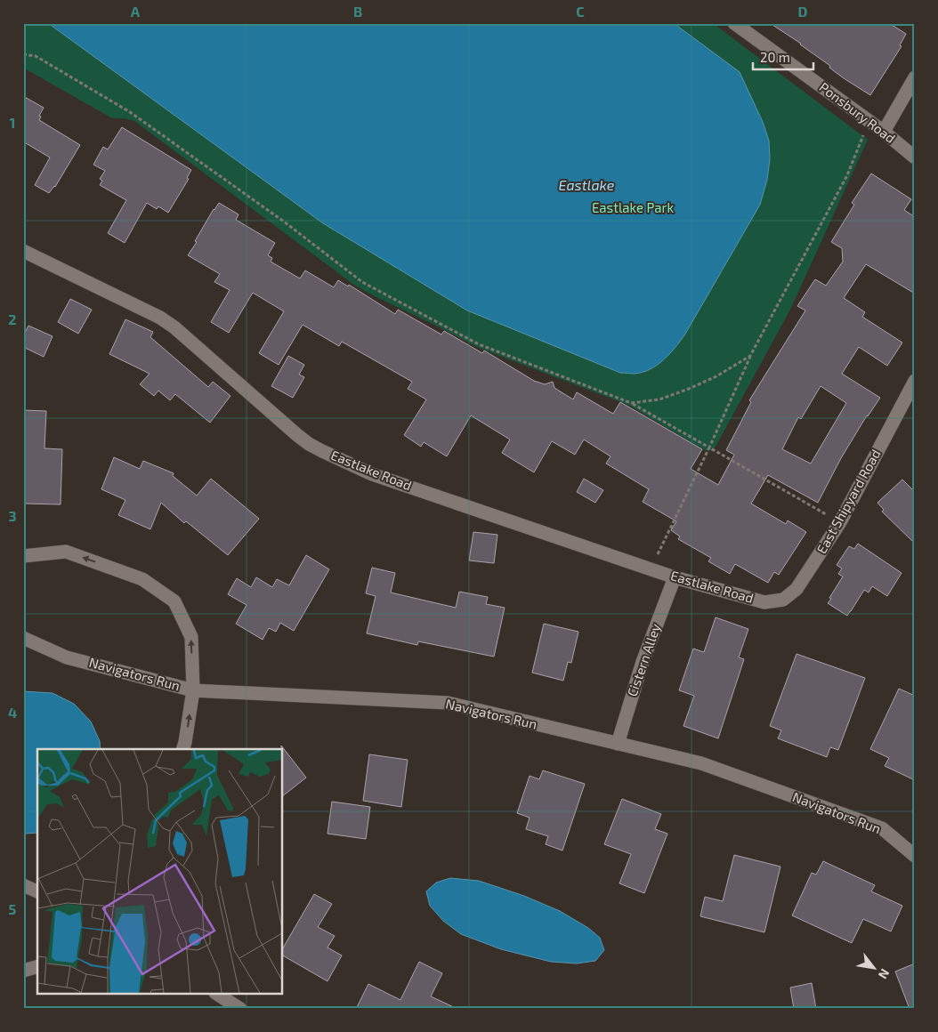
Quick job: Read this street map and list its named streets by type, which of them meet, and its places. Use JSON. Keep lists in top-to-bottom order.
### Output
{
  "streets": {
    "street": [
      "Ponsbury Road",
      "Eastlake Road",
      "East Shipyard Road",
      "Cistern Alley",
      "Navigators Run"
    ]
  },
  "crossings": [
    ["Eastlake Road", "East Shipyard Road"],
    ["Eastlake Road", "Cistern Alley"],
    ["Cistern Alley", "Navigators Run"]
  ],
  "water": ["Eastlake"],
  "parks": ["Eastlake Park"],
  "scale_bar": "20 m",
  "north": "bottom right",
  "grid": {
    "columns": [
      "A",
      "B",
      "C",
      "D"
    ],
    "rows": [
      "1",
      "2",
      "3",
      "4",
      "5"
    ]
  }
}
